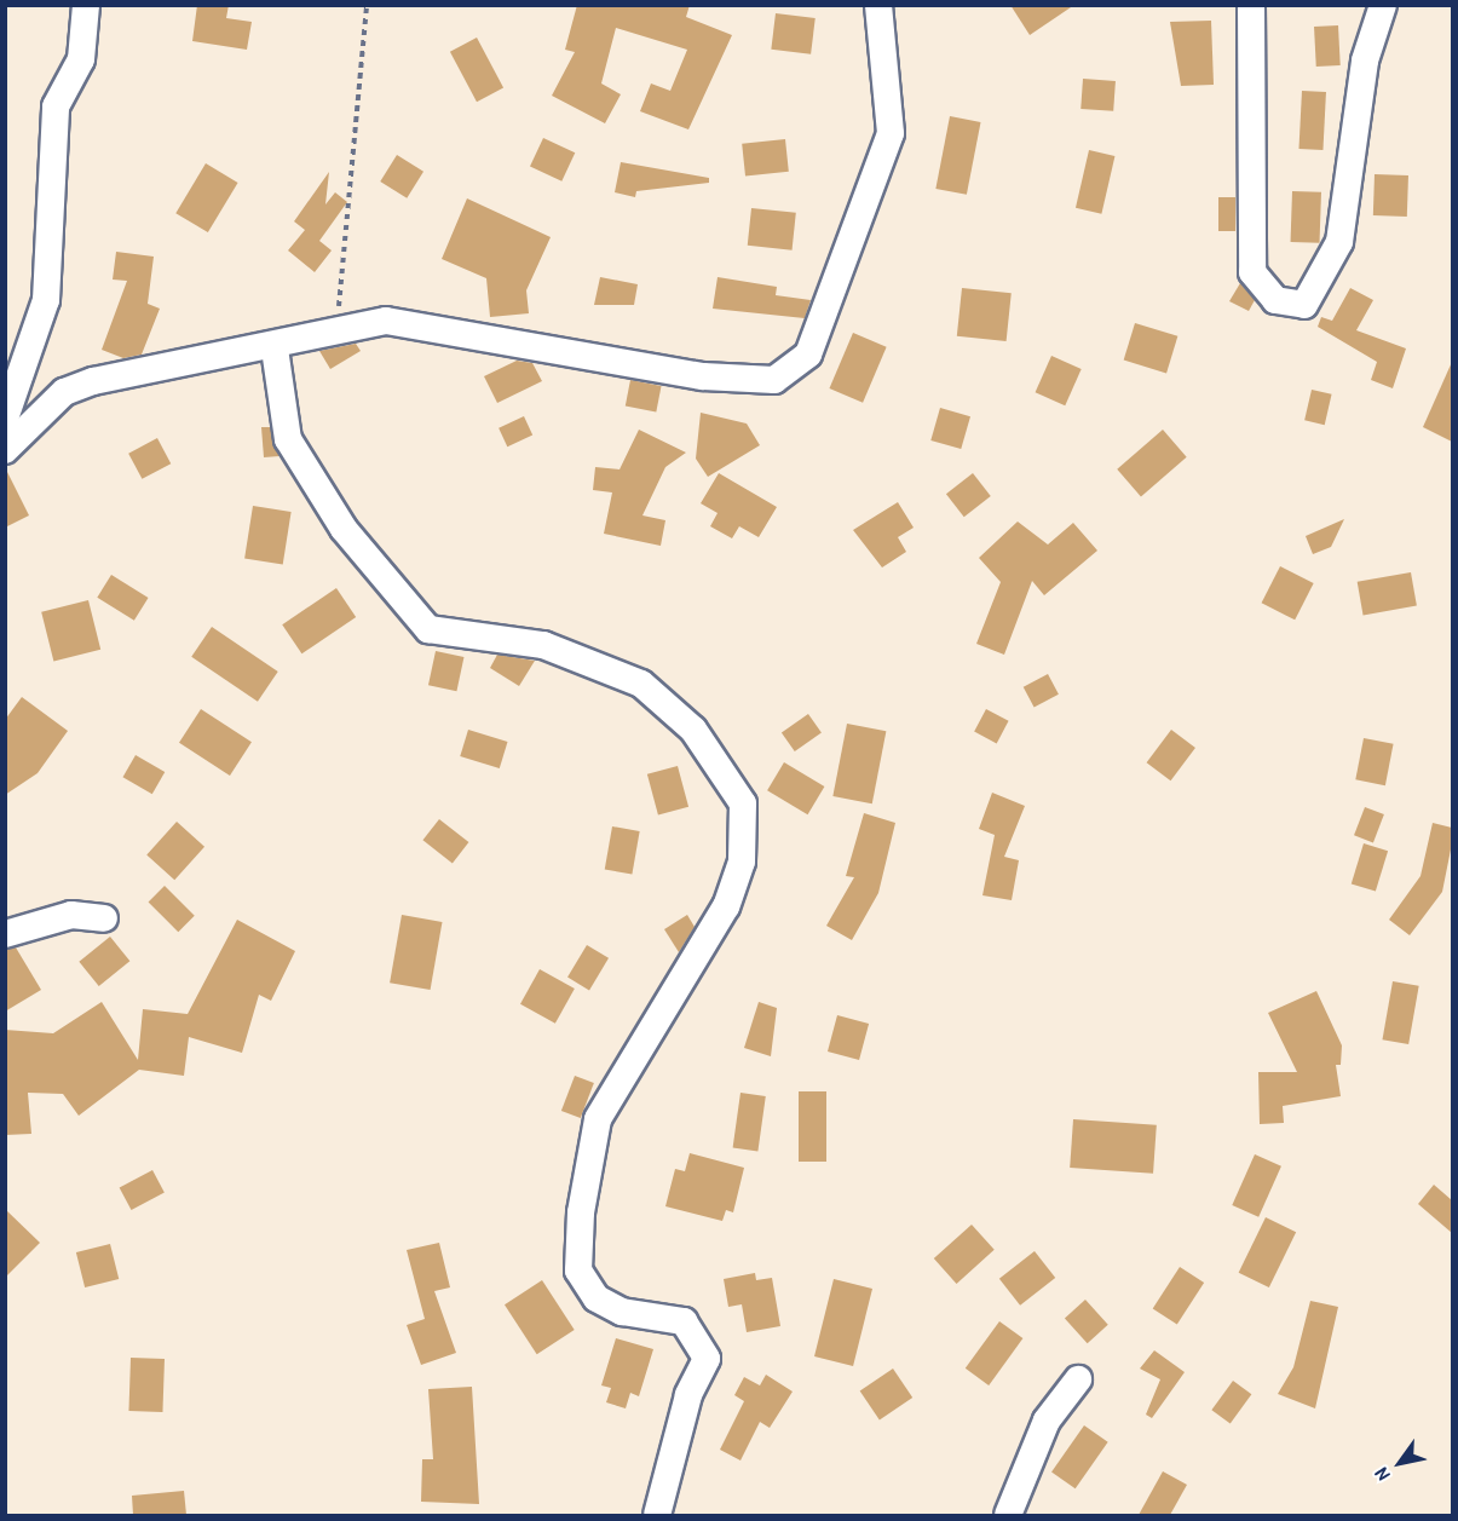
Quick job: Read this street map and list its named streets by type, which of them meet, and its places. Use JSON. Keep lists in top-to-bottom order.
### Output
{
  "north": "bottom left"
}
